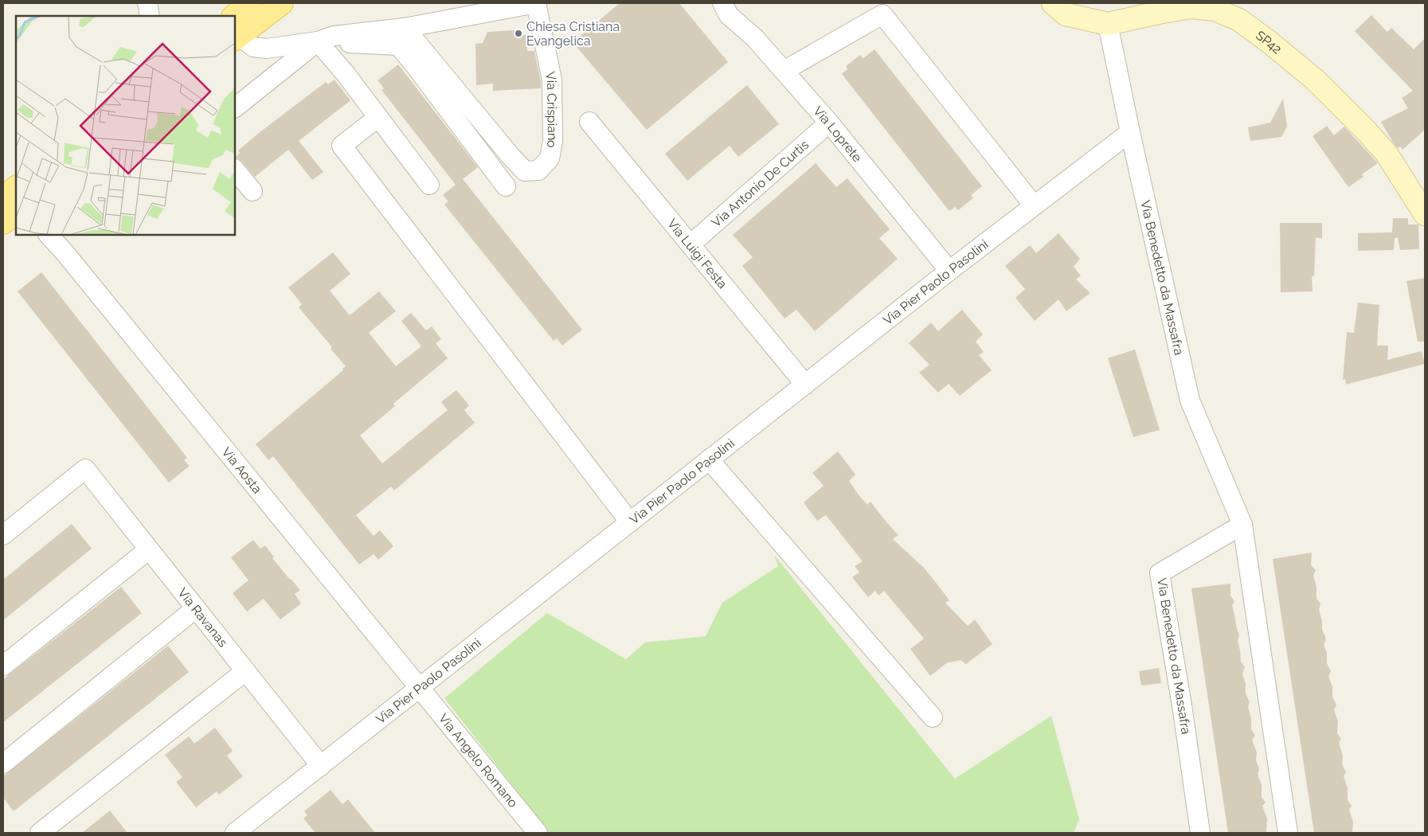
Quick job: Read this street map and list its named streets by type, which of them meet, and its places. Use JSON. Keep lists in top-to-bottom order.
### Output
{
  "streets": {
    "main road": ["SP42"],
    "street": [
      "Via Crispiano",
      "Via Loprete",
      "Via Antonio De Curtis",
      "Via Luigi Festa",
      "Via Benedetto da Massafra",
      "Via Pier Paolo Pasolini",
      "Via Aosta",
      "Via Ravanas",
      "Via Angelo Romano"
    ]
  },
  "crossings": [
    ["SP42", "Via Benedetto da Massafra"],
    ["Via Loprete", "Via Antonio De Curtis"],
    ["Via Loprete", "Via Pier Paolo Pasolini"],
    ["Via Antonio De Curtis", "Via Luigi Festa"],
    ["Via Luigi Festa", "Via Pier Paolo Pasolini"],
    ["Via Benedetto da Massafra", "Via Pier Paolo Pasolini"],
    ["Via Pier Paolo Pasolini", "Via Aosta"],
    ["Via Pier Paolo Pasolini", "Via Ravanas"],
    ["Via Pier Paolo Pasolini", "Via Angelo Romano"],
    ["Via Aosta", "Via Angelo Romano"]
  ],
  "places": ["Chiesa Cristiana Evangelica"]
}
